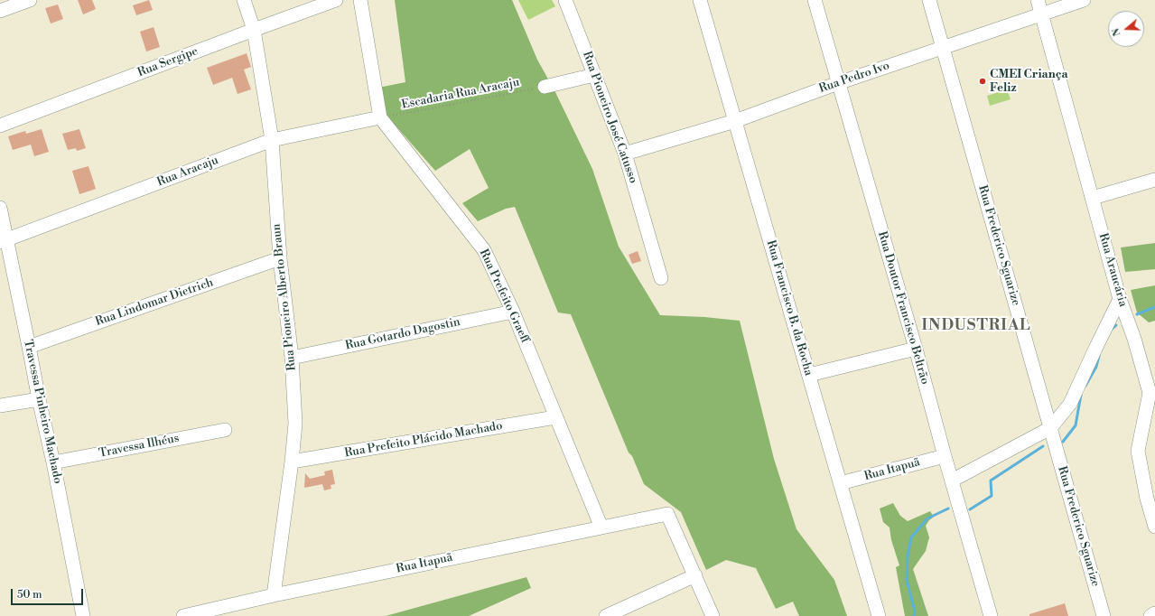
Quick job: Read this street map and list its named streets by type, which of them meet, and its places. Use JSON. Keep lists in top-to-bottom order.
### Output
{
  "streets": {
    "street": [
      "Rua Sergipe",
      "Rua Pedro Ivo",
      "Rua Pioneiro José Catusso",
      "Rua Aracaju",
      "Rua Frederico Sguarize",
      "Rua Araucária",
      "Rua Prefeito Graeff",
      "Rua Pioneiro Alberto Braun",
      "Rua Lindomar Dietrich",
      "Rua Francisco B. da Rocha",
      "Rua Doutor Francisco Beltrão",
      "Rua Gotardo Dagostin",
      "Travessa Pinheiro Machado",
      "Rua Prefeito Plácido Machado",
      "Travessa Ilhéus",
      "Rua Itapuã"
    ],
    "path": ["Escadaria Rua Aracaju"]
  },
  "crossings": [
    ["Rua Sergipe", "Rua Pioneiro Alberto Braun"],
    ["Rua Pedro Ivo", "Rua Pioneiro José Catusso"],
    ["Rua Pedro Ivo", "Rua Frederico Sguarize"],
    ["Rua Pedro Ivo", "Rua Araucária"],
    ["Rua Pedro Ivo", "Rua Francisco B. da Rocha"],
    ["Rua Pedro Ivo", "Rua Doutor Francisco Beltrão"],
    ["Escadaria Rua Aracaju", "Rua Aracaju"],
    ["Escadaria Rua Aracaju", "Rua Prefeito Graeff"],
    ["Rua Aracaju", "Rua Prefeito Graeff"],
    ["Rua Aracaju", "Rua Pioneiro Alberto Braun"],
    ["Rua Aracaju", "Travessa Pinheiro Machado"],
    ["Rua Prefeito Graeff", "Rua Gotardo Dagostin"],
    ["Rua Prefeito Graeff", "Rua Prefeito Plácido Machado"],
    ["Rua Prefeito Graeff", "Rua Itapuã"],
    ["Rua Pioneiro Alberto Braun", "Rua Lindomar Dietrich"],
    ["Rua Pioneiro Alberto Braun", "Rua Gotardo Dagostin"],
    ["Rua Pioneiro Alberto Braun", "Rua Prefeito Plácido Machado"],
    ["Rua Pioneiro Alberto Braun", "Rua Itapuã"],
    ["Rua Lindomar Dietrich", "Travessa Pinheiro Machado"],
    ["Rua Francisco B. da Rocha", "Rua Itapuã"],
    ["Rua Doutor Francisco Beltrão", "Rua Itapuã"],
    ["Travessa Pinheiro Machado", "Travessa Ilhéus"]
  ],
  "districts": ["INDUSTRIAL"],
  "places": ["CMEI Criança Feliz"],
  "scale_bar": "50 m",
  "north": "left"
}
